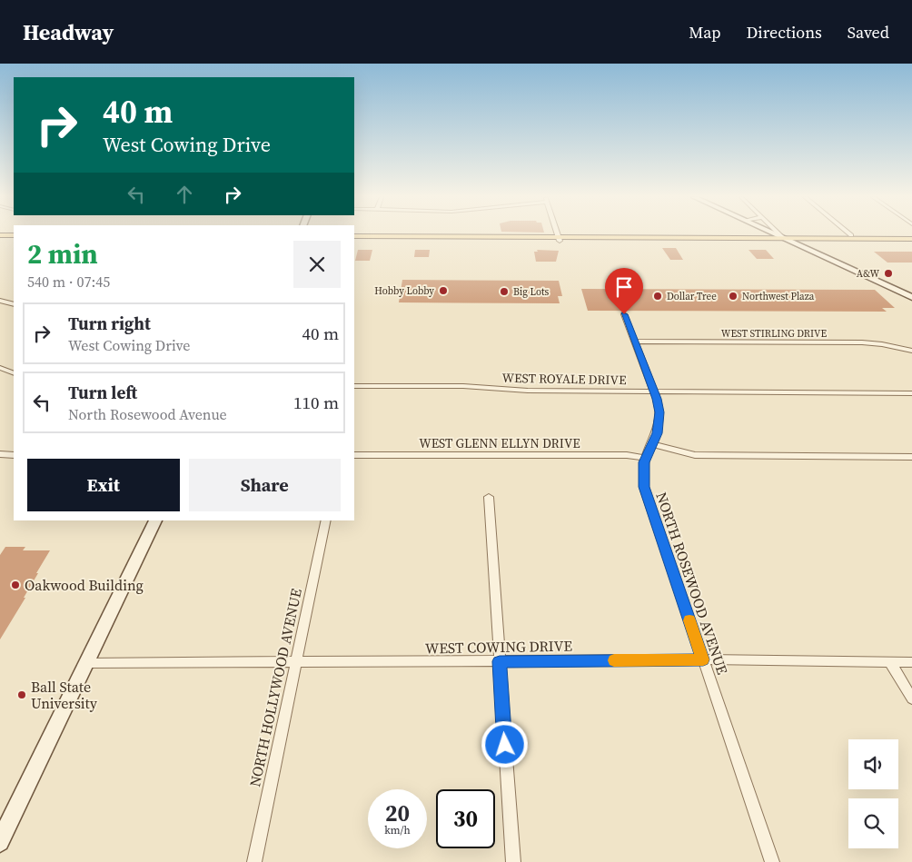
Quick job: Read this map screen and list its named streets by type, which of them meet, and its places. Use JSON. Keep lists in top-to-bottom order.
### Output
{
  "streets": {
    "street": [
      "WEST STIRLING DRIVE",
      "WEST ROYALE DRIVE",
      "WEST GLENN ELLYN DRIVE",
      "NORTH ROSEWOOD AVENUE",
      "WEST COWING DRIVE",
      "NORTH HOLLYWOOD AVENUE"
    ]
  },
  "crossings": [
    ["WEST STIRLING DRIVE", "NORTH ROSEWOOD AVENUE"],
    ["WEST ROYALE DRIVE", "NORTH ROSEWOOD AVENUE"],
    ["WEST GLENN ELLYN DRIVE", "NORTH ROSEWOOD AVENUE"],
    ["NORTH ROSEWOOD AVENUE", "WEST COWING DRIVE"],
    ["WEST COWING DRIVE", "NORTH HOLLYWOOD AVENUE"]
  ],
  "places": [
    "A&W",
    "Hobby Lobby",
    "Big Lots",
    "Dollar Tree",
    "Northwest Plaza",
    "Oakwood Building",
    "Ball State University"
  ],
  "page": {
    "header": "Headway",
    "nav": ["Map", "Directions", "Saved"],
    "turn": ["40 m", "West Cowing Drive"],
    "heading": ["2 min", "540 m · 07:45"],
    "list": [
      {
        "name": "Turn right",
        "note": "West Cowing Drive",
        "value": "40 m"
      },
      {
        "name": "Turn left",
        "note": "North Rosewood Avenue",
        "value": "110 m"
      }
    ],
    "buttons": ["Exit", "Share"],
    "speed": "20 km/h",
    "limit": "30"
  }
}
